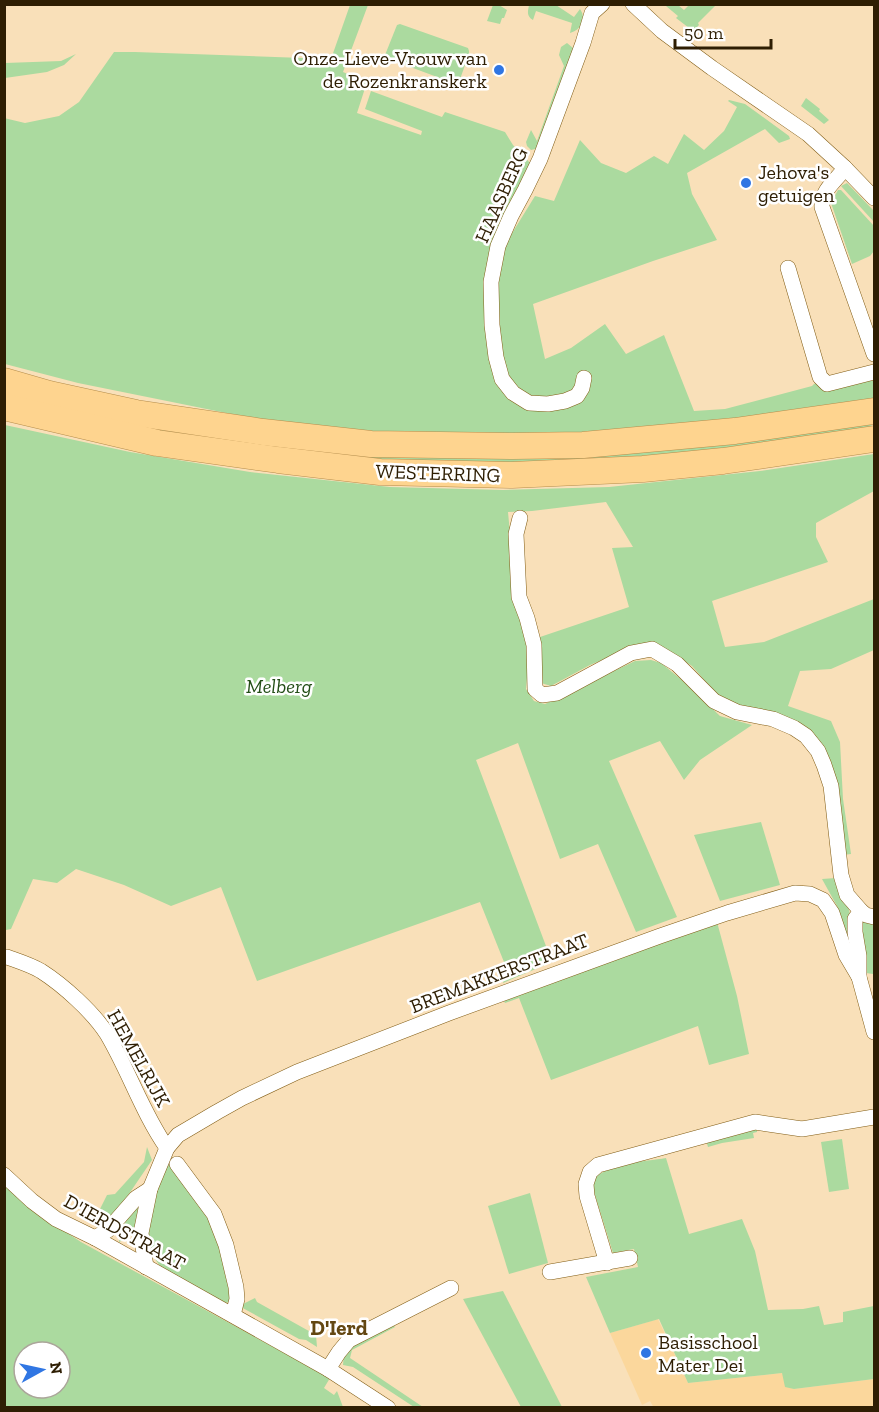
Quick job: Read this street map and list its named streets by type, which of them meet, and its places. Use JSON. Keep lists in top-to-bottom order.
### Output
{
  "streets": {
    "highway": ["WESTERRING"],
    "street": [
      "HAASBERG",
      "BREMAKKERSTRAAT",
      "HEMELRIJK",
      "D'IERDSTRAAT"
    ]
  },
  "crossings": [
    ["BREMAKKERSTRAAT", "HEMELRIJK"],
    ["BREMAKKERSTRAAT", "D'IERDSTRAAT"]
  ],
  "districts": ["D'Ierd"],
  "parks": ["Melberg"],
  "places": ["Onze-Lieve-Vrouw van de Rozenkranskerk", "Jehova's getuigen", "Basisschool Mater Dei"],
  "scale_bar": "50 m",
  "north": "right"
}
